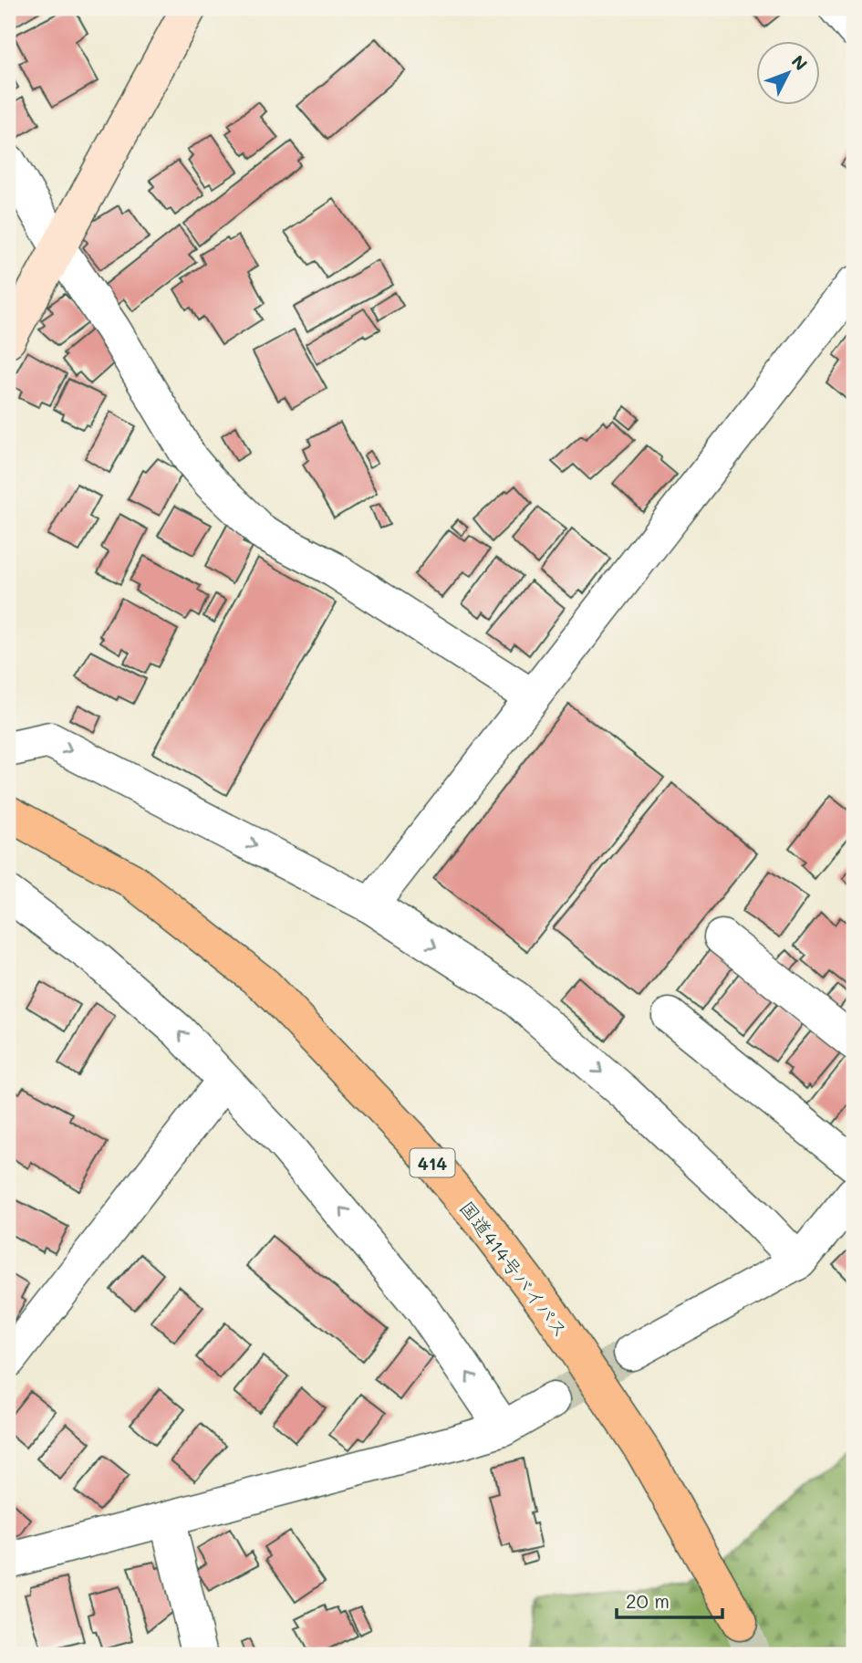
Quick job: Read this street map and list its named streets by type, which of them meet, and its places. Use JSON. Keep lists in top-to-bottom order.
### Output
{
  "streets": {
    "highway": ["414", "国道414号バイパス"]
  },
  "scale_bar": "20 m",
  "north": "top right"
}
